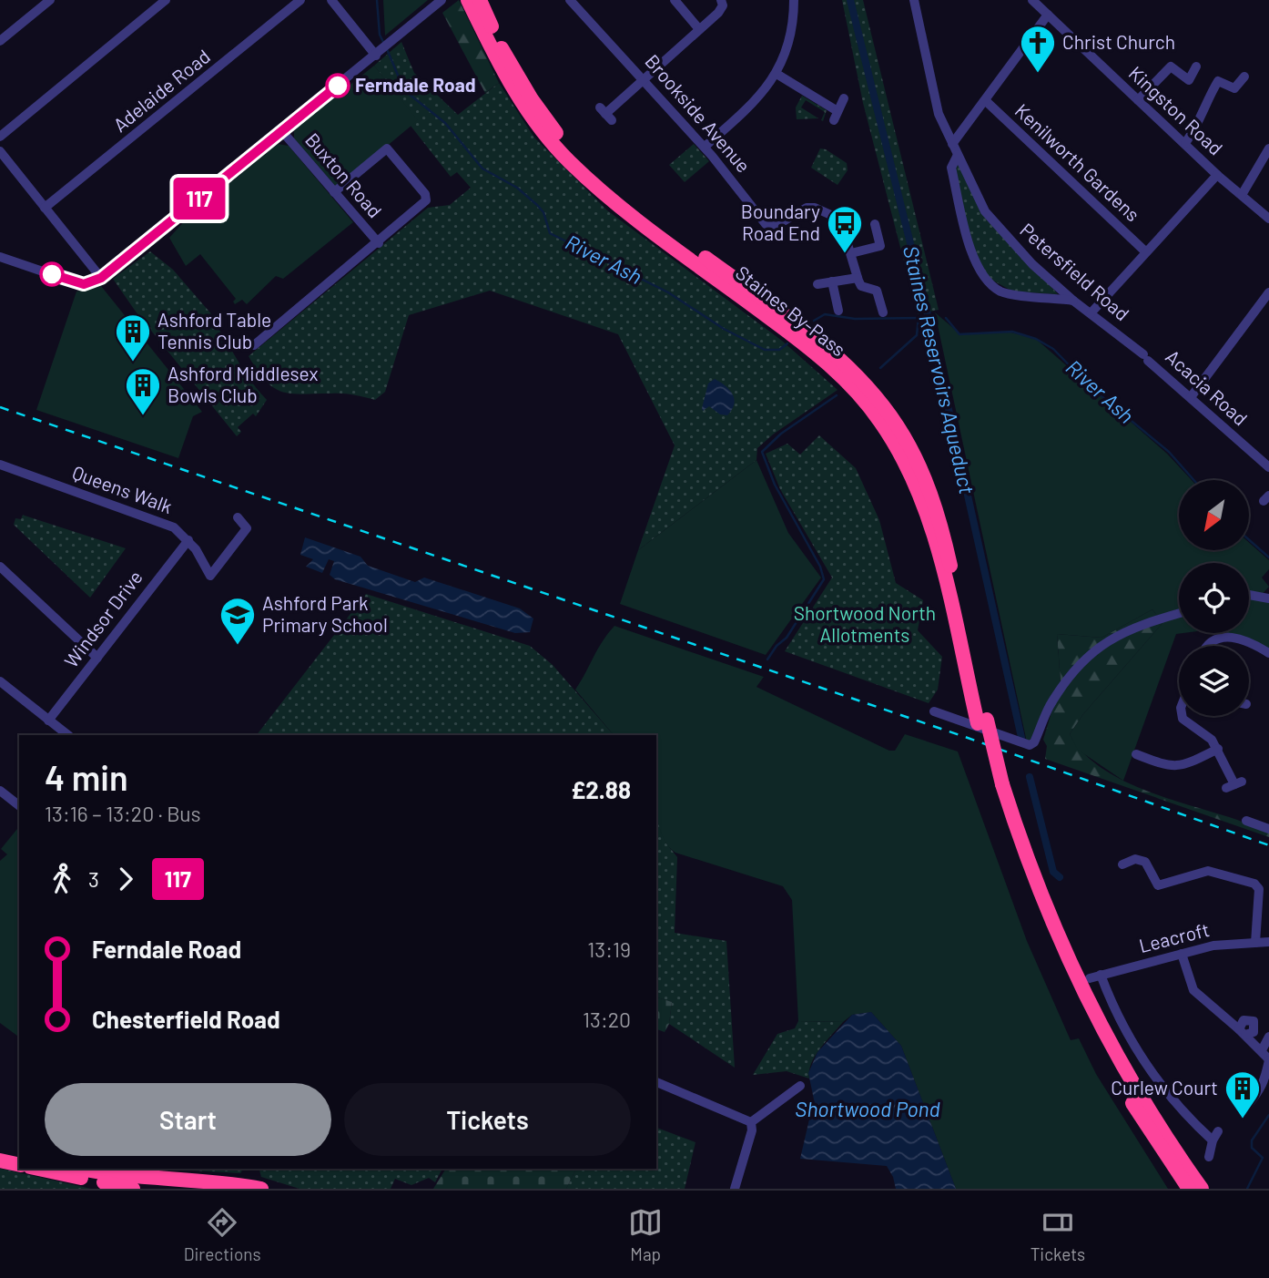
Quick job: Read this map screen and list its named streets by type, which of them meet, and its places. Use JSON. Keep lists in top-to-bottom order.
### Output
{
  "streets": {
    "highway": ["Staines By-Pass"],
    "street": [
      "Adelaide Road",
      "Kingston Road",
      "Brookside Avenue",
      "Kenilworth Gardens",
      "Buxton Road",
      "Petersfield Road",
      "Acacia Road",
      "Queens Walk",
      "Windsor Drive",
      "Leacroft"
    ]
  },
  "crossings": [
    ["Petersfield Road", "Acacia Road"],
    ["Queens Walk", "Windsor Drive"]
  ],
  "water": ["River Ash", "Staines Reservoirs Aqueduct", "Shortwood Pond"],
  "parks": ["Shortwood North Allotments"],
  "places": {
    "church": ["Christ Church"],
    "other": ["Ferndale Road"],
    "bus stop": ["Boundary Road End"],
    "building": ["Ashford Table Tennis Club", "Ashford Middlesex Bowls Club", "Curlew Court"],
    "school or university": ["Ashford Park Primary School"]
  },
  "lines": ["bus line 117"],
  "north": "bottom left",
  "page": {
    "on_map": "117",
    "heading": ["4 min", "13:16 – 13:20 · Bus", "£2.88"],
    "legs": ["3", "117"],
    "list": [
      {
        "name": "Ferndale Road",
        "value": "13:19"
      },
      {
        "name": "Chesterfield Road",
        "value": "13:20"
      }
    ],
    "buttons": ["Start", "Tickets"],
    "tabs": ["Directions", "Map", "Tickets"]
  }
}
